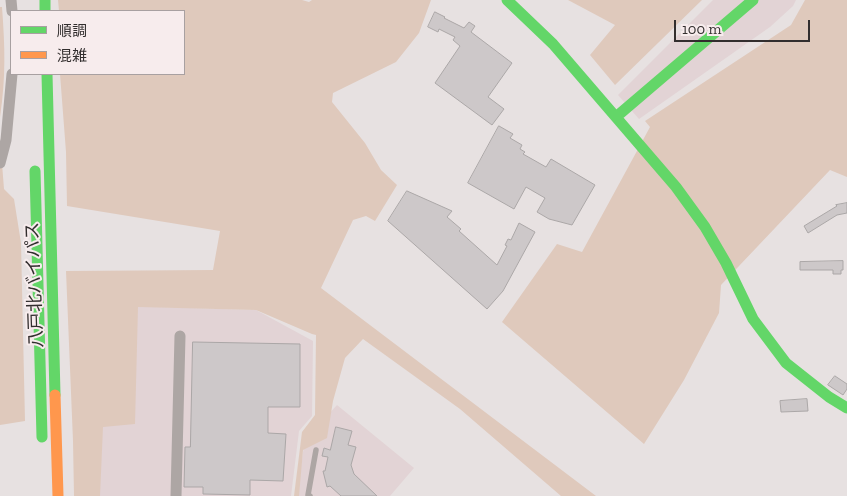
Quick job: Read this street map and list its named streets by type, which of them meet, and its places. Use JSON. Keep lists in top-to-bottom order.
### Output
{
  "streets": {
    "main road": ["八戸北バイパス"]
  },
  "legend": ["順調", "混雑"],
  "scale_bar": "100 m"
}
